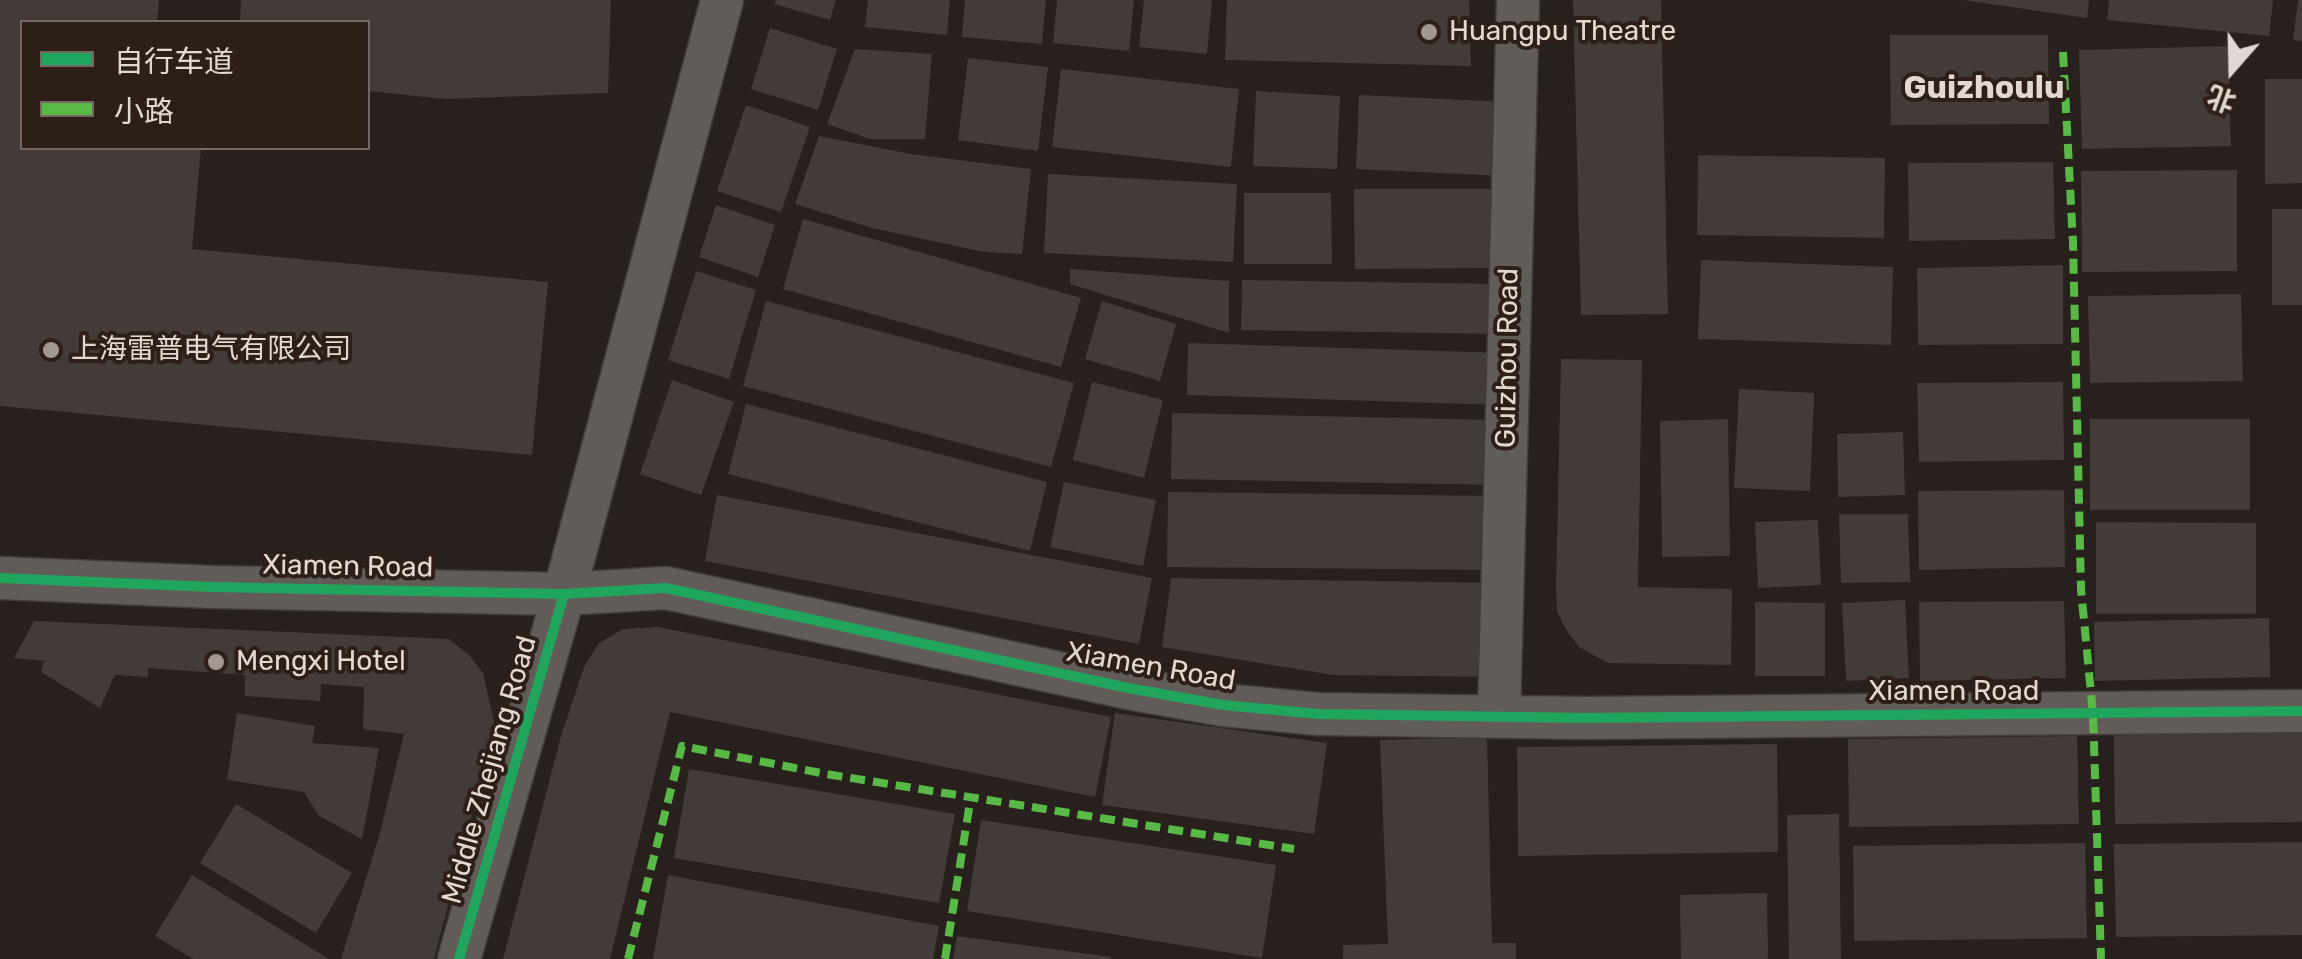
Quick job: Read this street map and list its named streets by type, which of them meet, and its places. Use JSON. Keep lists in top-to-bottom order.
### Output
{
  "streets": {
    "street": ["Guizhou Road", "Xiamen Road", "Middle Zhejiang Road"]
  },
  "crossings": [
    ["Guizhou Road", "Xiamen Road"],
    ["Xiamen Road", "Middle Zhejiang Road"]
  ],
  "districts": ["Guizhoulu"],
  "places": ["Huangpu Theatre", "上海雷普电气有限公司", "Mengxi Hotel"],
  "legend": ["自行车道", "小路"],
  "north": "bottom"
}
